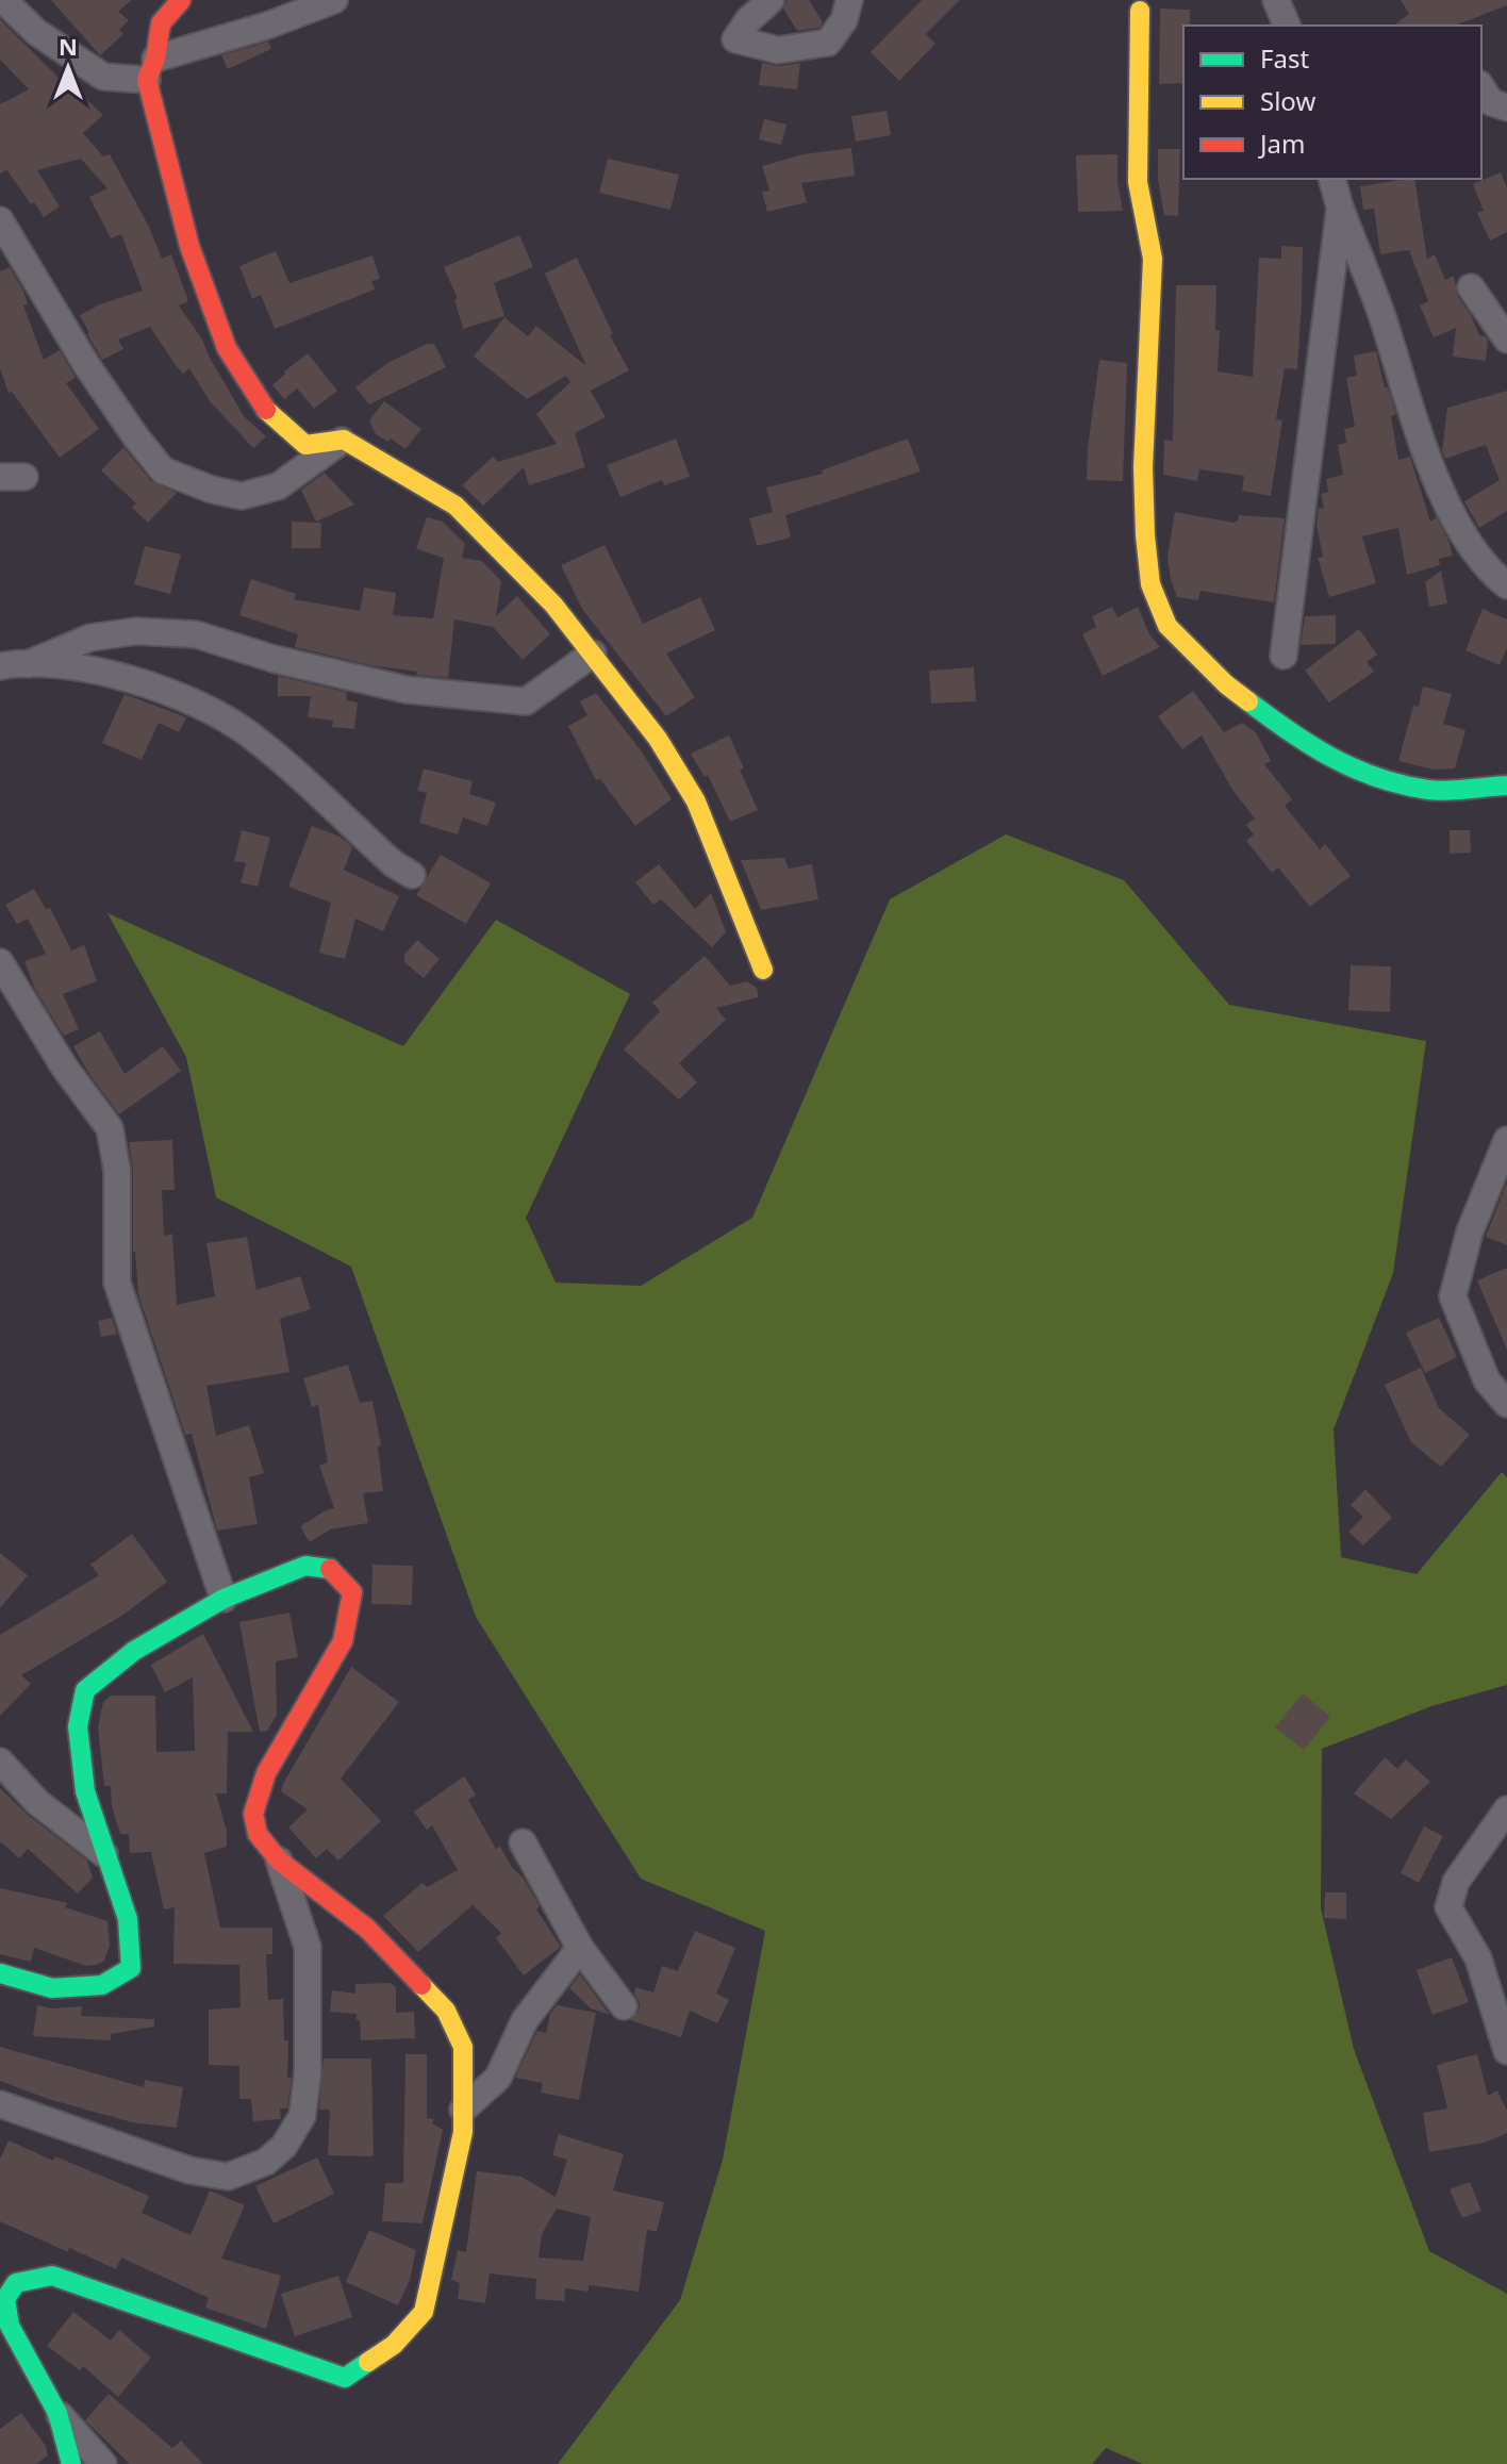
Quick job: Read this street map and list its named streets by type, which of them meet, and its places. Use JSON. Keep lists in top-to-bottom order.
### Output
{
  "legend": ["Fast", "Slow", "Jam"],
  "north": "top"
}
